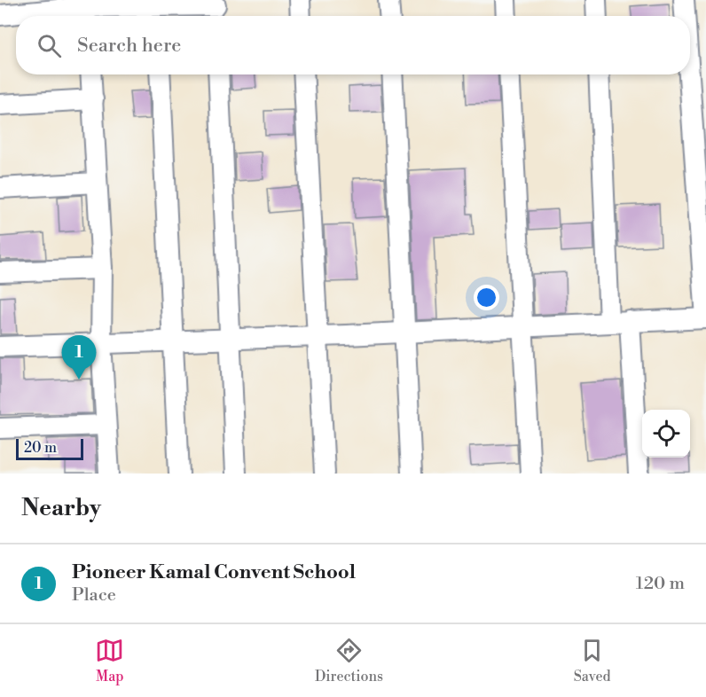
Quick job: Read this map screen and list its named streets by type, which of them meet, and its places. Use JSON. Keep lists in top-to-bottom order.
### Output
{
  "scale_bar": "20 m",
  "page": {
    "search": "Search here",
    "pins": "1",
    "scale": "20 m",
    "heading": "Nearby",
    "list": [
      {
        "mark": "1",
        "name": "Pioneer Kamal Convent School",
        "note": "Place",
        "value": "120 m"
      }
    ],
    "nav": ["Map", "Directions", "Saved"]
  }
}
